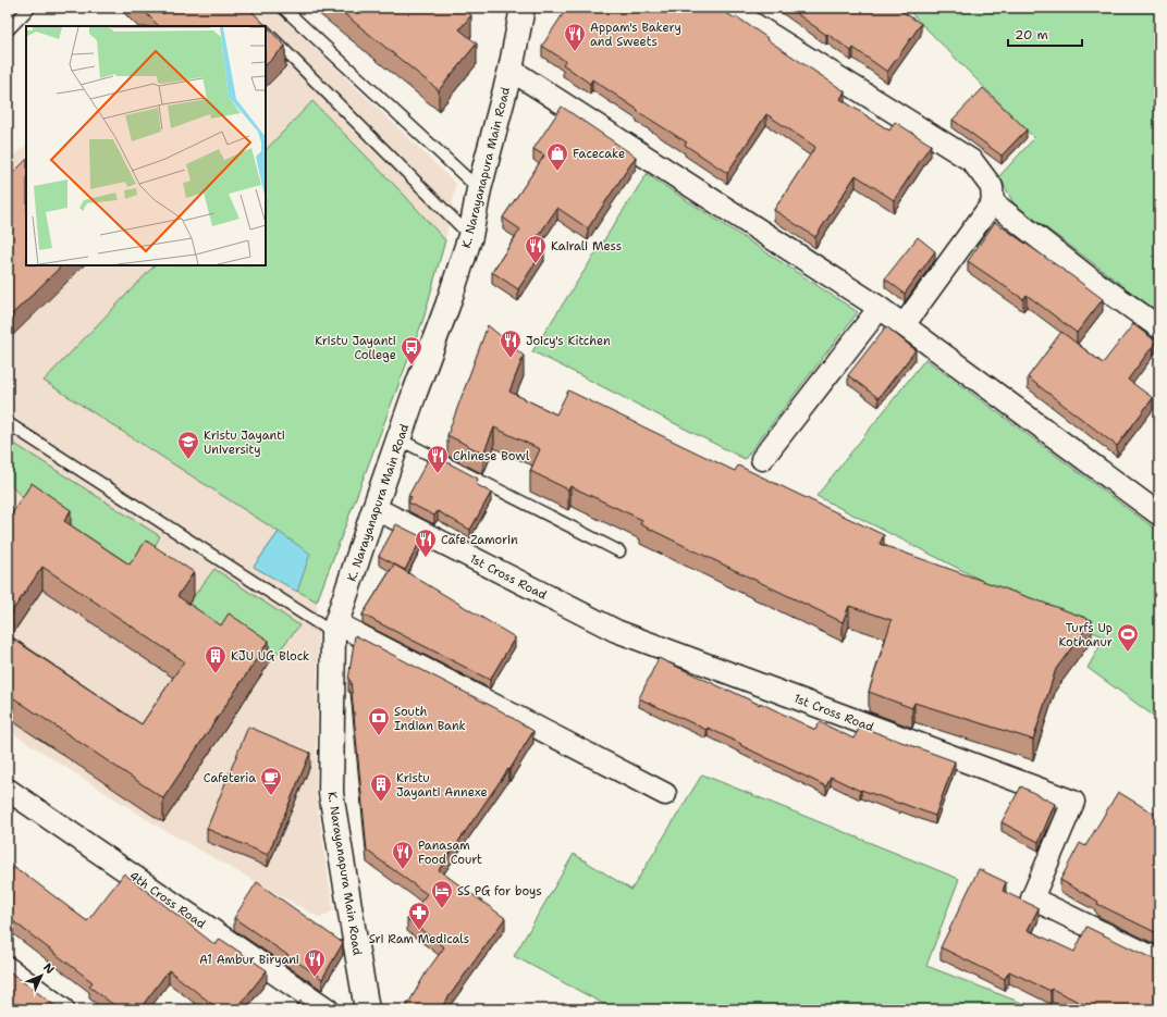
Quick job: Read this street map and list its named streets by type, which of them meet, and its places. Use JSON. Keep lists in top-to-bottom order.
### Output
{
  "streets": {
    "street": ["K. Narayanapura Main Road", "1st Cross Road", "4th Cross Road"]
  },
  "crossings": [
    ["K. Narayanapura Main Road", "1st Cross Road"]
  ],
  "places": {
    "restaurant": [
      "Appam's Bakery and Sweets",
      "Kairali Mess",
      "Joicy's Kitchen",
      "Chinese Bowl",
      "Cafe Zamorin",
      "Panasam Food Court",
      "A1 Ambur Biryani"
    ],
    "shop": ["Facecake"],
    "bus stop": ["Kristu Jayanti College"],
    "school or university": ["Kristu Jayanti University"],
    "sports": ["Turfs Up Kothanur"],
    "building": ["KJU UG Block", "Kristu Jayanti Annexe"],
    "bank": ["South Indian Bank"],
    "cafe": ["Cafeteria"],
    "hotel": ["SS PG for boys"],
    "pharmacy": ["Sri Ram Medicals"]
  },
  "scale_bar": "20 m",
  "north": "top right"
}
